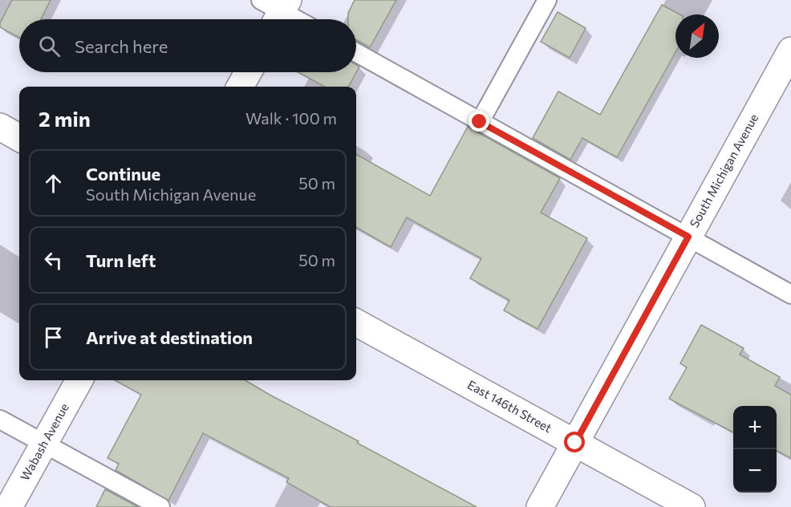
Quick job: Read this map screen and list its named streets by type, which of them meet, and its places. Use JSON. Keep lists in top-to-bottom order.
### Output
{
  "streets": {
    "street": ["South Michigan Avenue", "East 146th Street", "Wabash Avenue"]
  },
  "crossings": [
    ["South Michigan Avenue", "East 146th Street"]
  ],
  "north": "top right",
  "page": {
    "search": "Search here",
    "heading": ["2 min", "Walk · 100 m"],
    "list": [
      ["Continue", "South Michigan Avenue", "50 m"],
      ["Turn left", "50 m"],
      "Arrive at destination"
    ],
    "map_buttons": ["+", "−"]
  }
}
